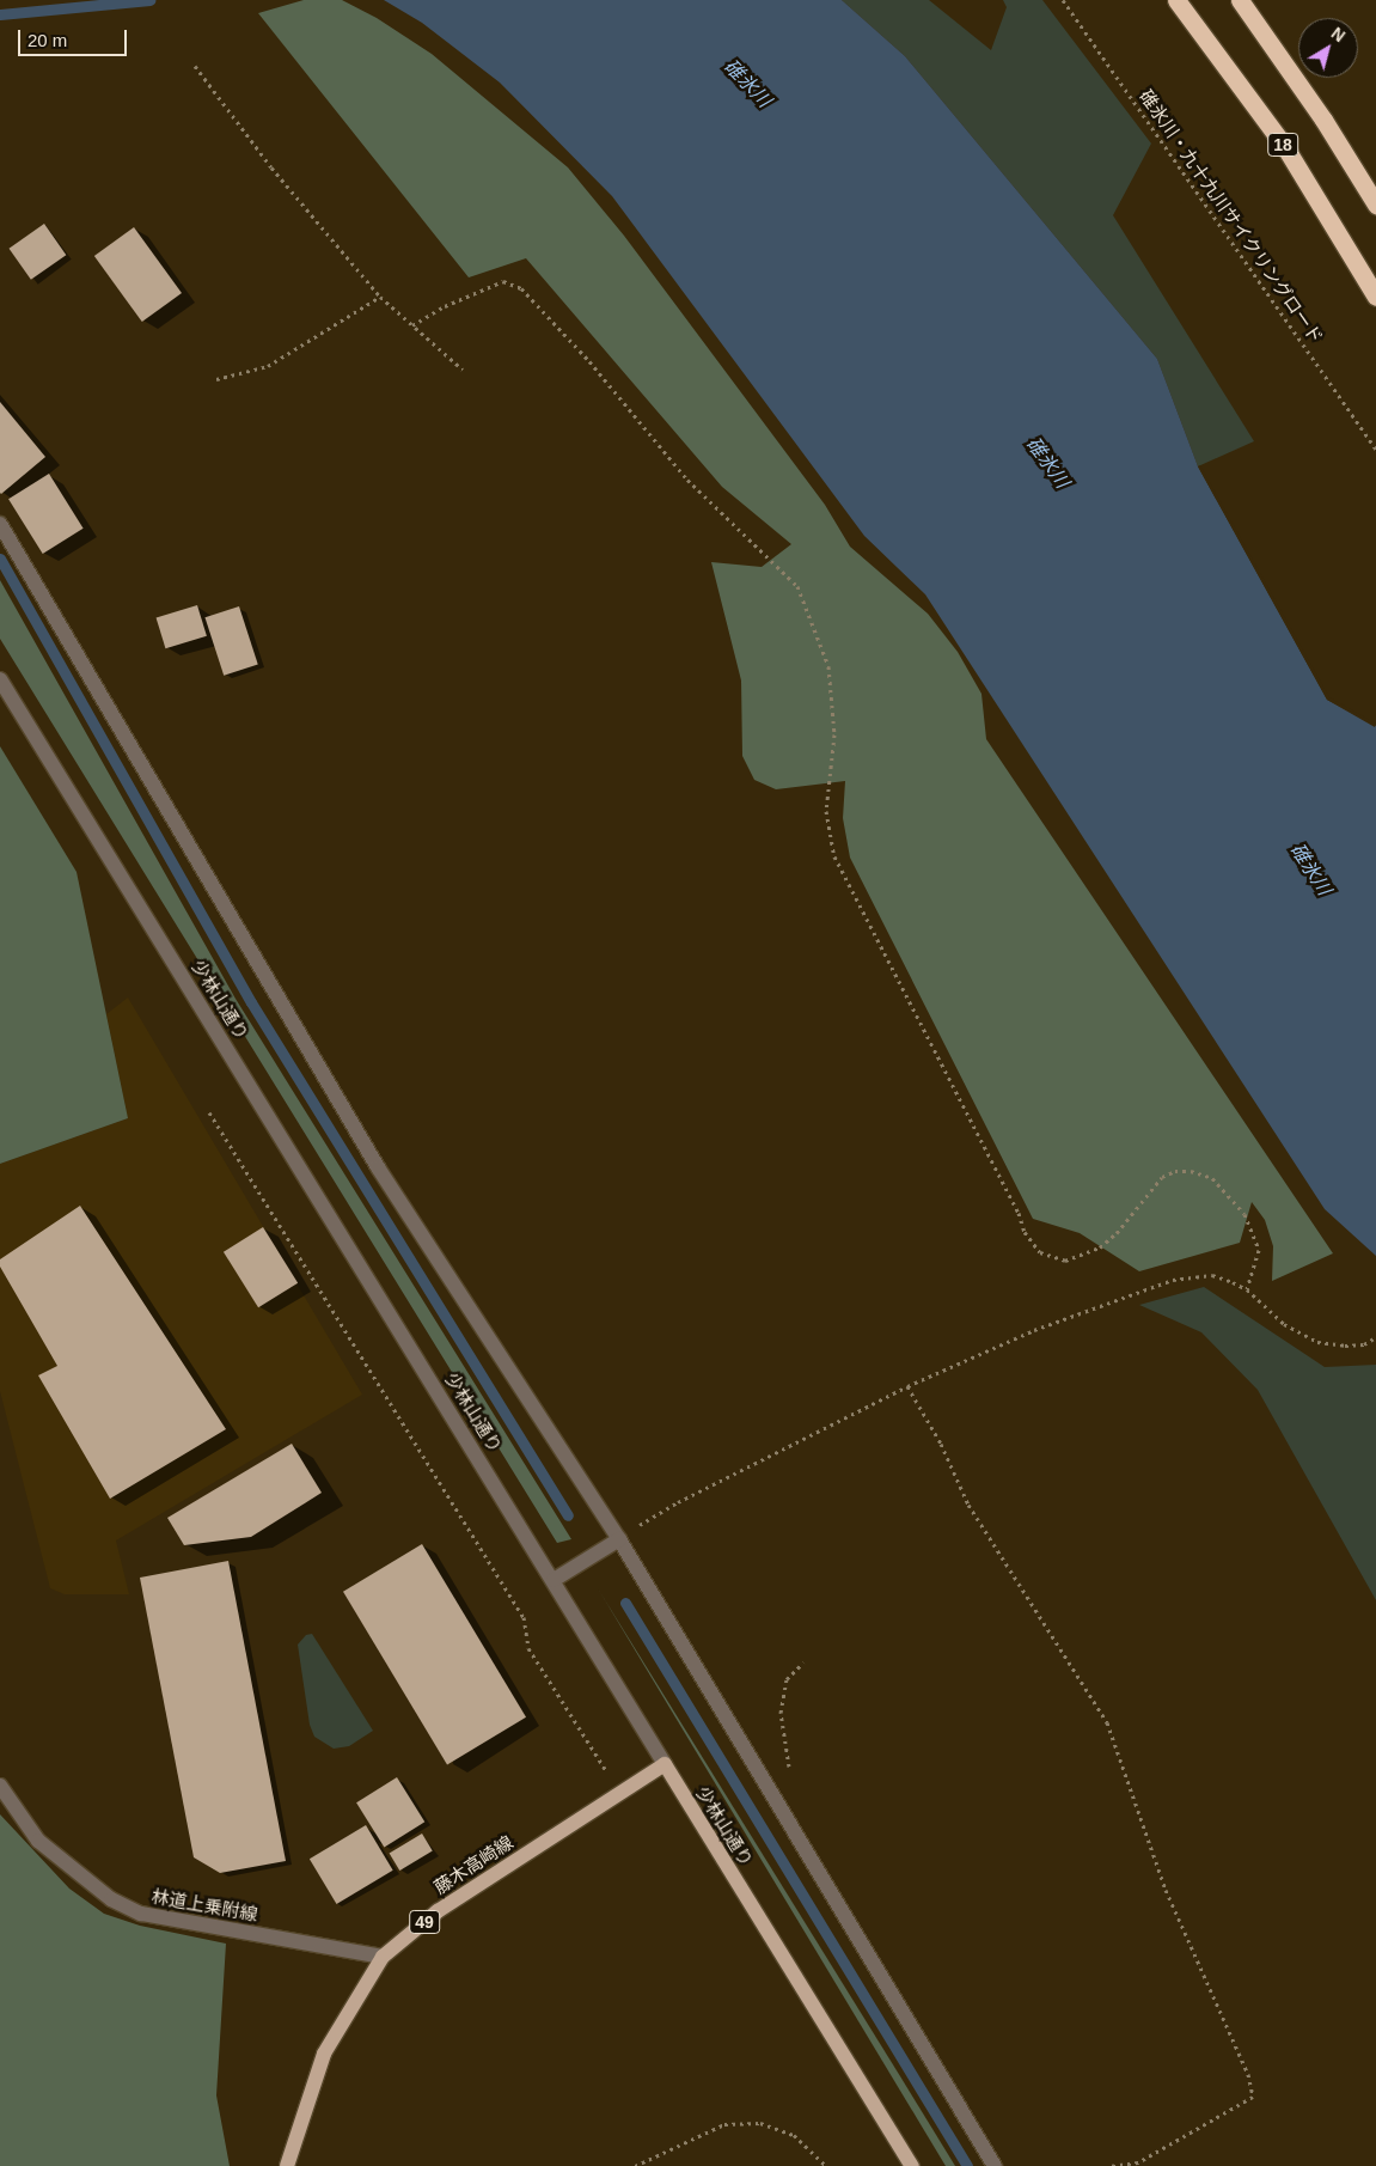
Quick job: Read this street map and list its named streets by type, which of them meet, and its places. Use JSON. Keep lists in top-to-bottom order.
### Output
{
  "streets": {
    "highway": ["18"],
    "main road": ["少林山通り", "藤木高崎線", "49"],
    "street": ["林道上乗附線"],
    "path": ["碓氷川・九十九川サイクリングロード"]
  },
  "crossings": [
    ["少林山通り", "藤木高崎線"],
    ["藤木高崎線", "林道上乗附線"]
  ],
  "water": ["碓氷川"],
  "scale_bar": "20 m",
  "north": "top right"
}
